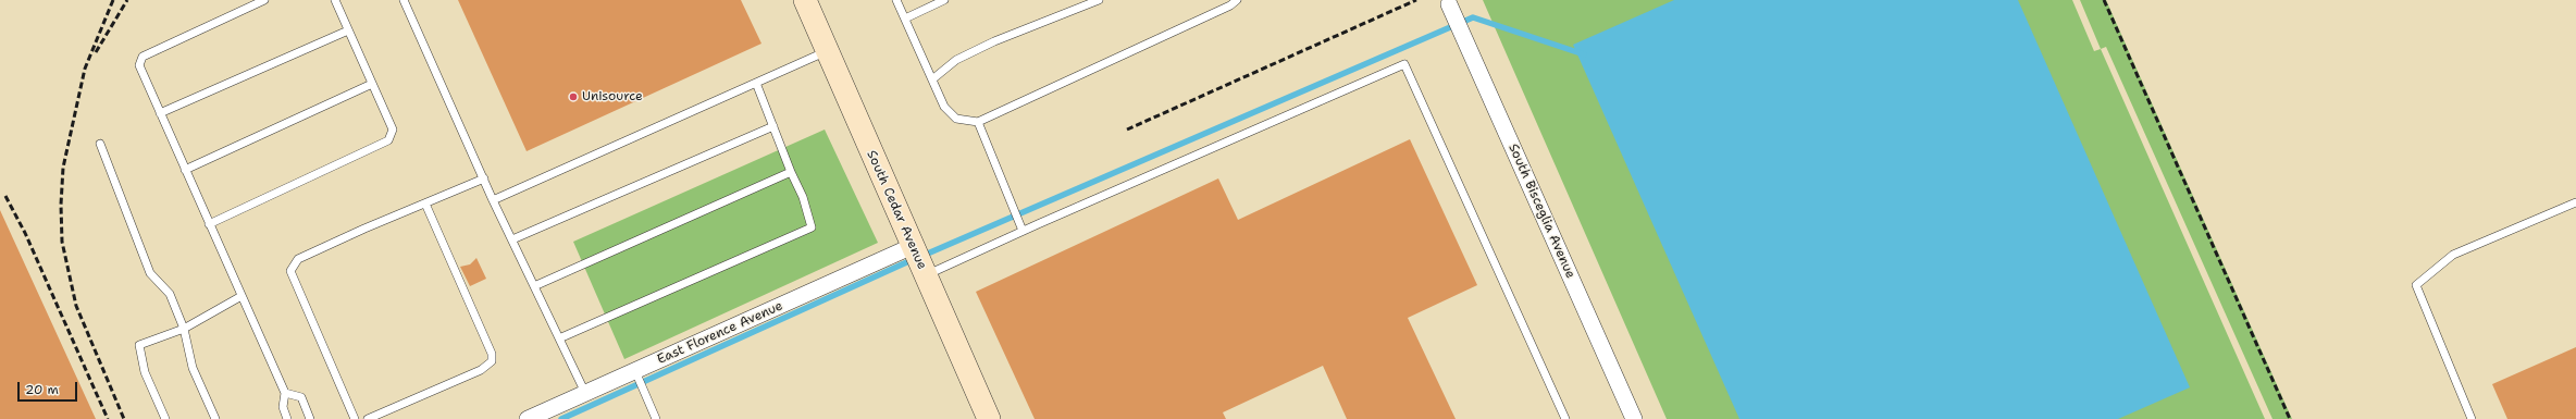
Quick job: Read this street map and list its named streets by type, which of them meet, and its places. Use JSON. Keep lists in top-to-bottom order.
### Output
{
  "streets": {
    "main road": ["South Cedar Avenue"],
    "street": ["South Bisceglia Avenue", "East Florence Avenue"]
  },
  "crossings": [
    ["South Cedar Avenue", "East Florence Avenue"]
  ],
  "places": ["Unisource"],
  "scale_bar": "20 m"
}
